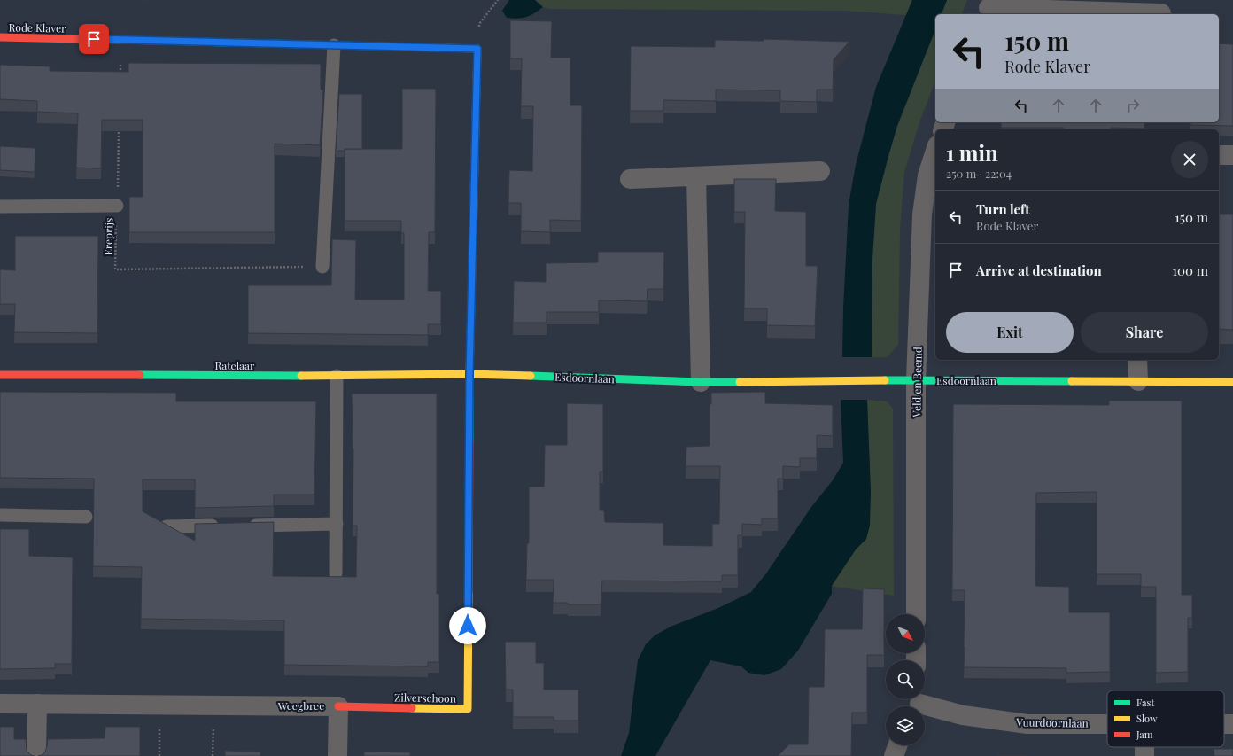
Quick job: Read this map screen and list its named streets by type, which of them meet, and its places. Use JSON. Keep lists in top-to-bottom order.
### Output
{
  "streets": {
    "street": [
      "Rode Klaver",
      "Ratelaar",
      "Esdoornlaan",
      "Veld en Beemd",
      "Zilverschoon",
      "Weegbree",
      "Vuurdoornlaan"
    ],
    "path": ["Ereprijs"]
  },
  "crossings": [
    ["Rode Klaver", "Zilverschoon"],
    ["Ratelaar", "Esdoornlaan"],
    ["Ratelaar", "Zilverschoon"],
    ["Esdoornlaan", "Veld en Beemd"],
    ["Esdoornlaan", "Zilverschoon"],
    ["Zilverschoon", "Weegbree"]
  ],
  "legend": ["Fast", "Slow", "Jam"],
  "north": "bottom right",
  "page": {
    "turn": ["150 m", "Rode Klaver"],
    "heading": ["1 min", "250 m · 22:04"],
    "list": [
      {
        "name": "Turn left",
        "note": "Rode Klaver",
        "value": "150 m"
      },
      {
        "name": "Arrive at destination",
        "value": "100 m"
      }
    ],
    "buttons": ["Exit", "Share"]
  }
}
